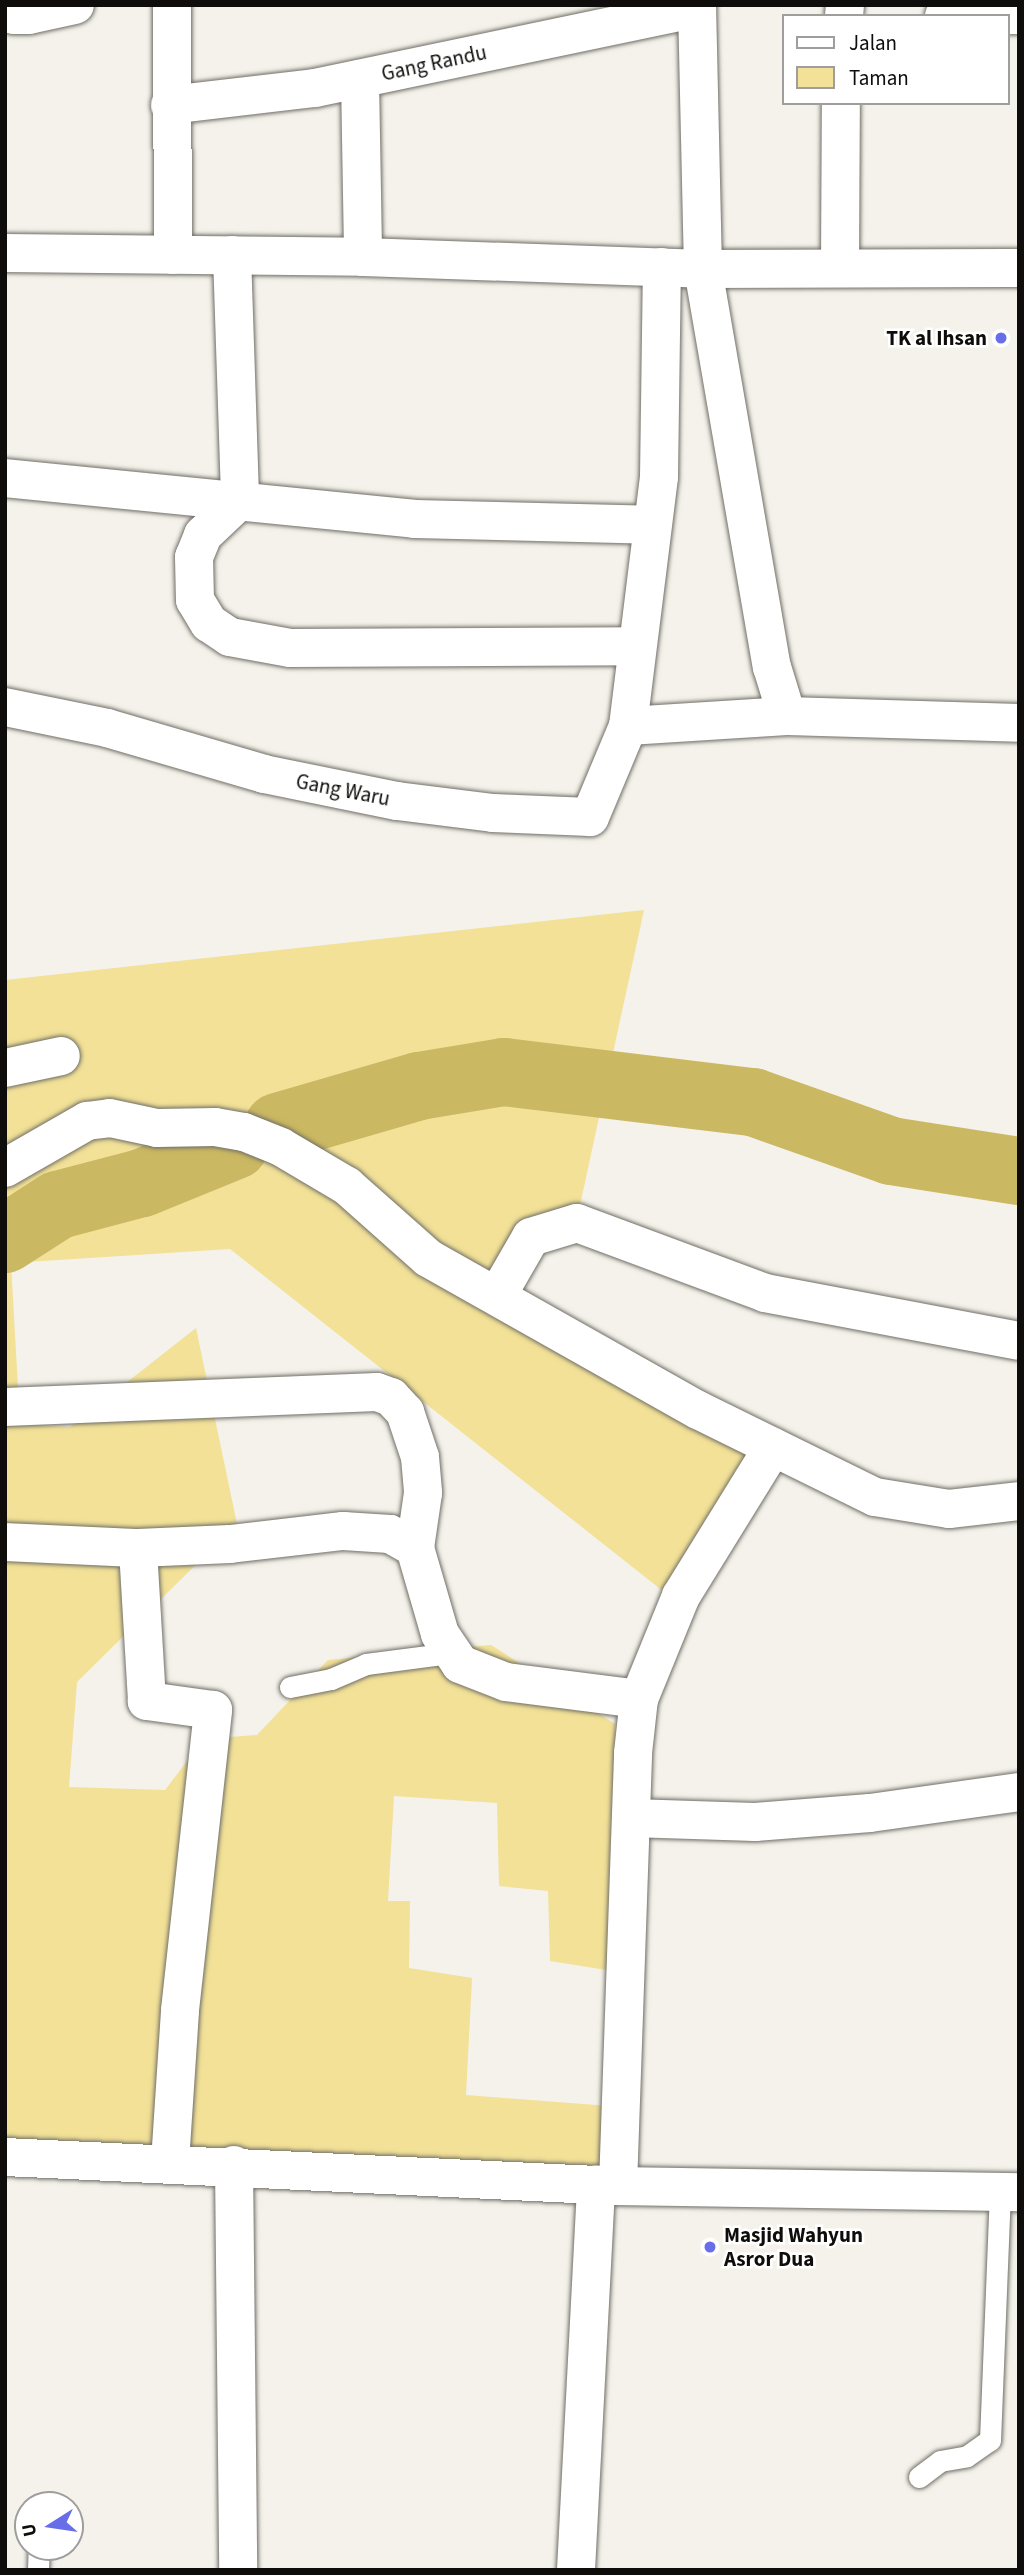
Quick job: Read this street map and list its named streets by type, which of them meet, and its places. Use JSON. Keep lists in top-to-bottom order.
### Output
{
  "streets": {
    "street": ["Gang Randu", "Gang Waru"]
  },
  "places": ["TK al Ihsan", "Masjid Wahyun Asror Dua"],
  "legend": ["Jalan", "Taman"],
  "north": "left"
}
